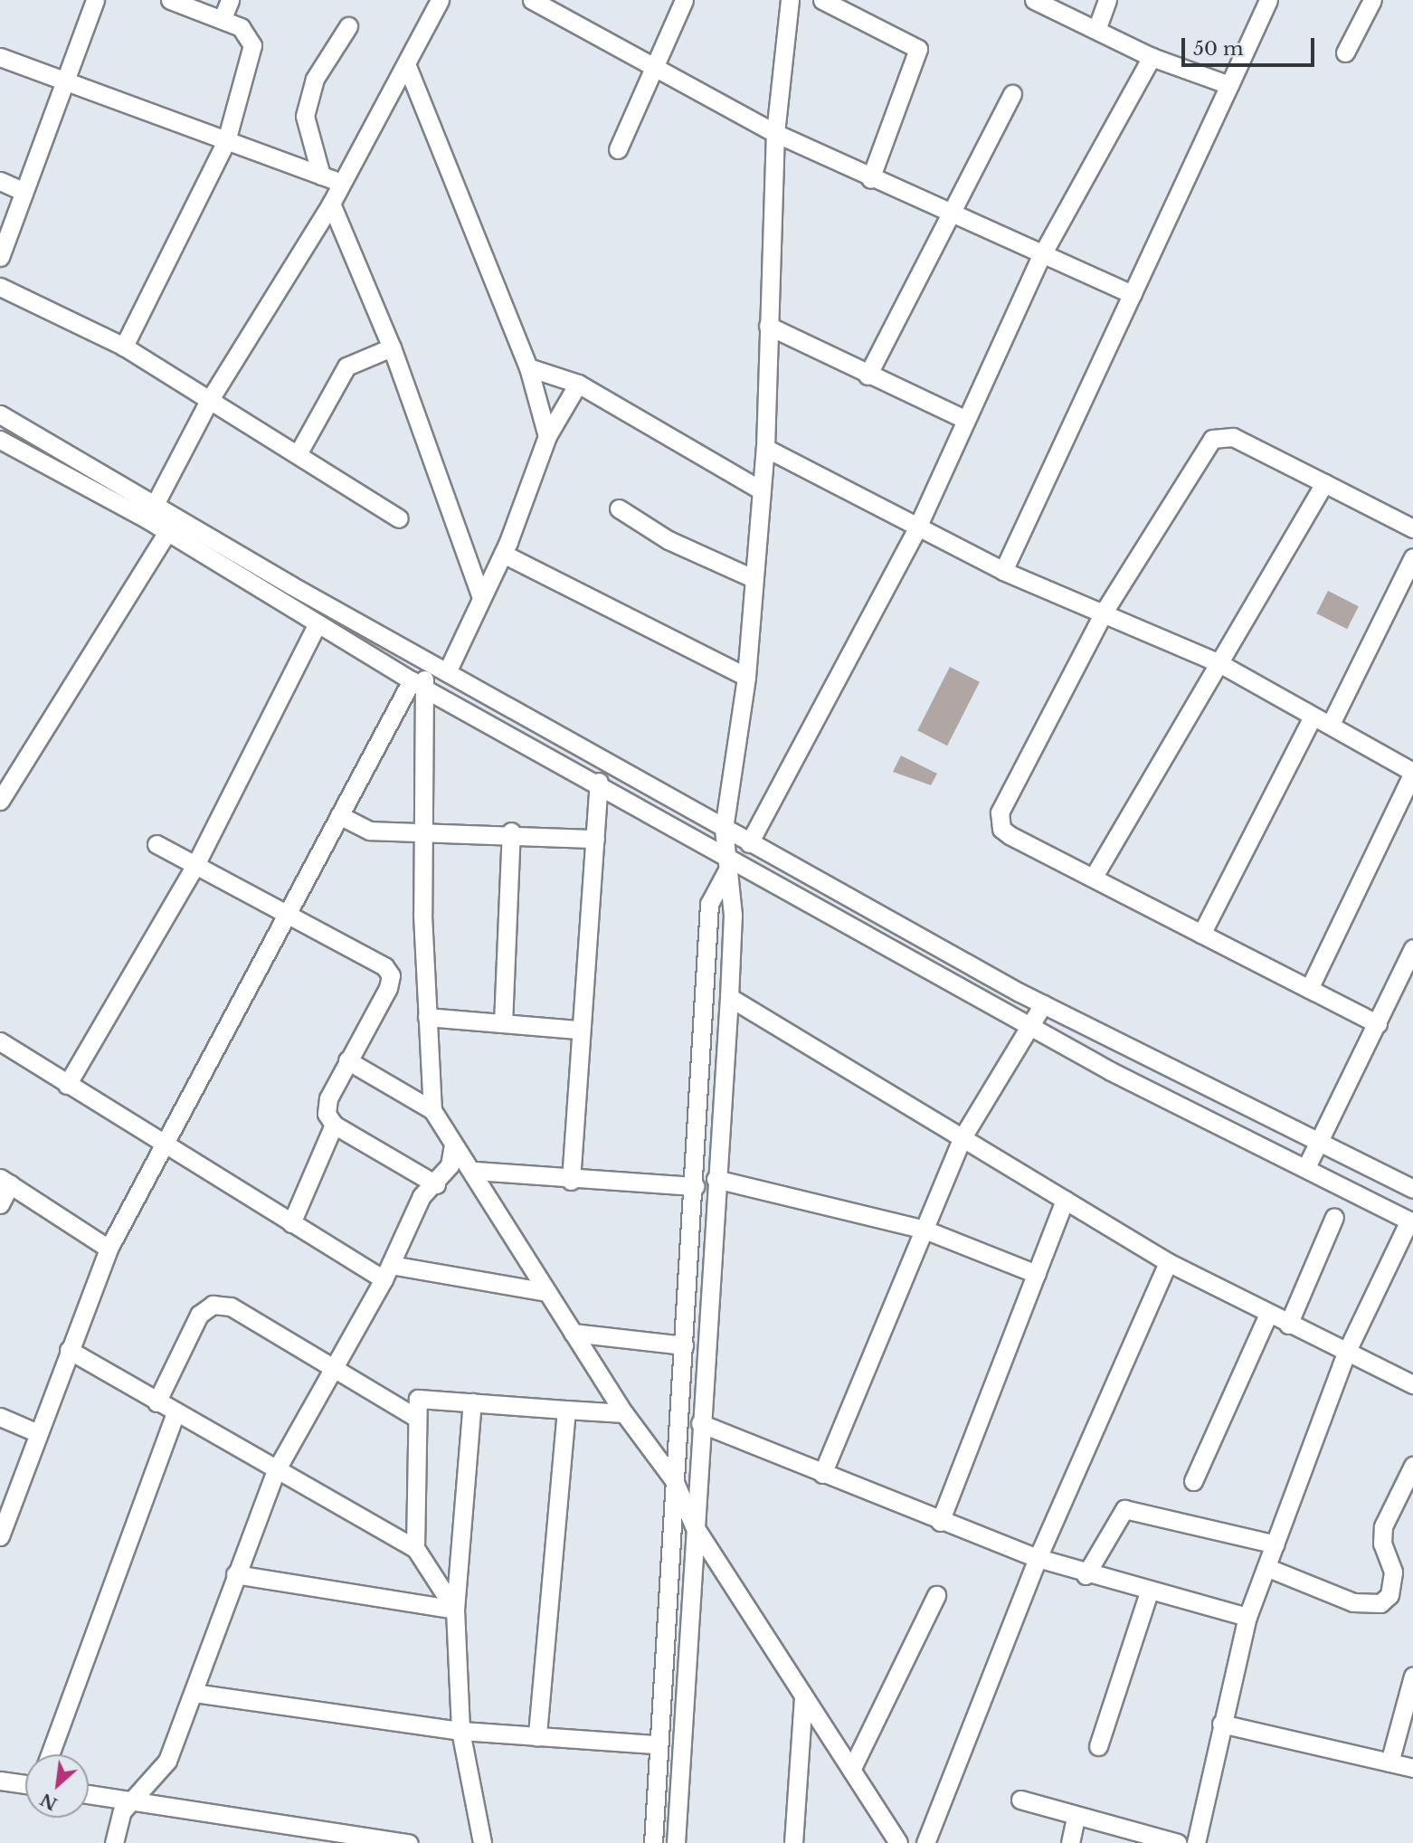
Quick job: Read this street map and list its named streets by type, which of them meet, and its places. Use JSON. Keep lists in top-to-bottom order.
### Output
{
  "scale_bar": "50 m",
  "north": "bottom left"
}
